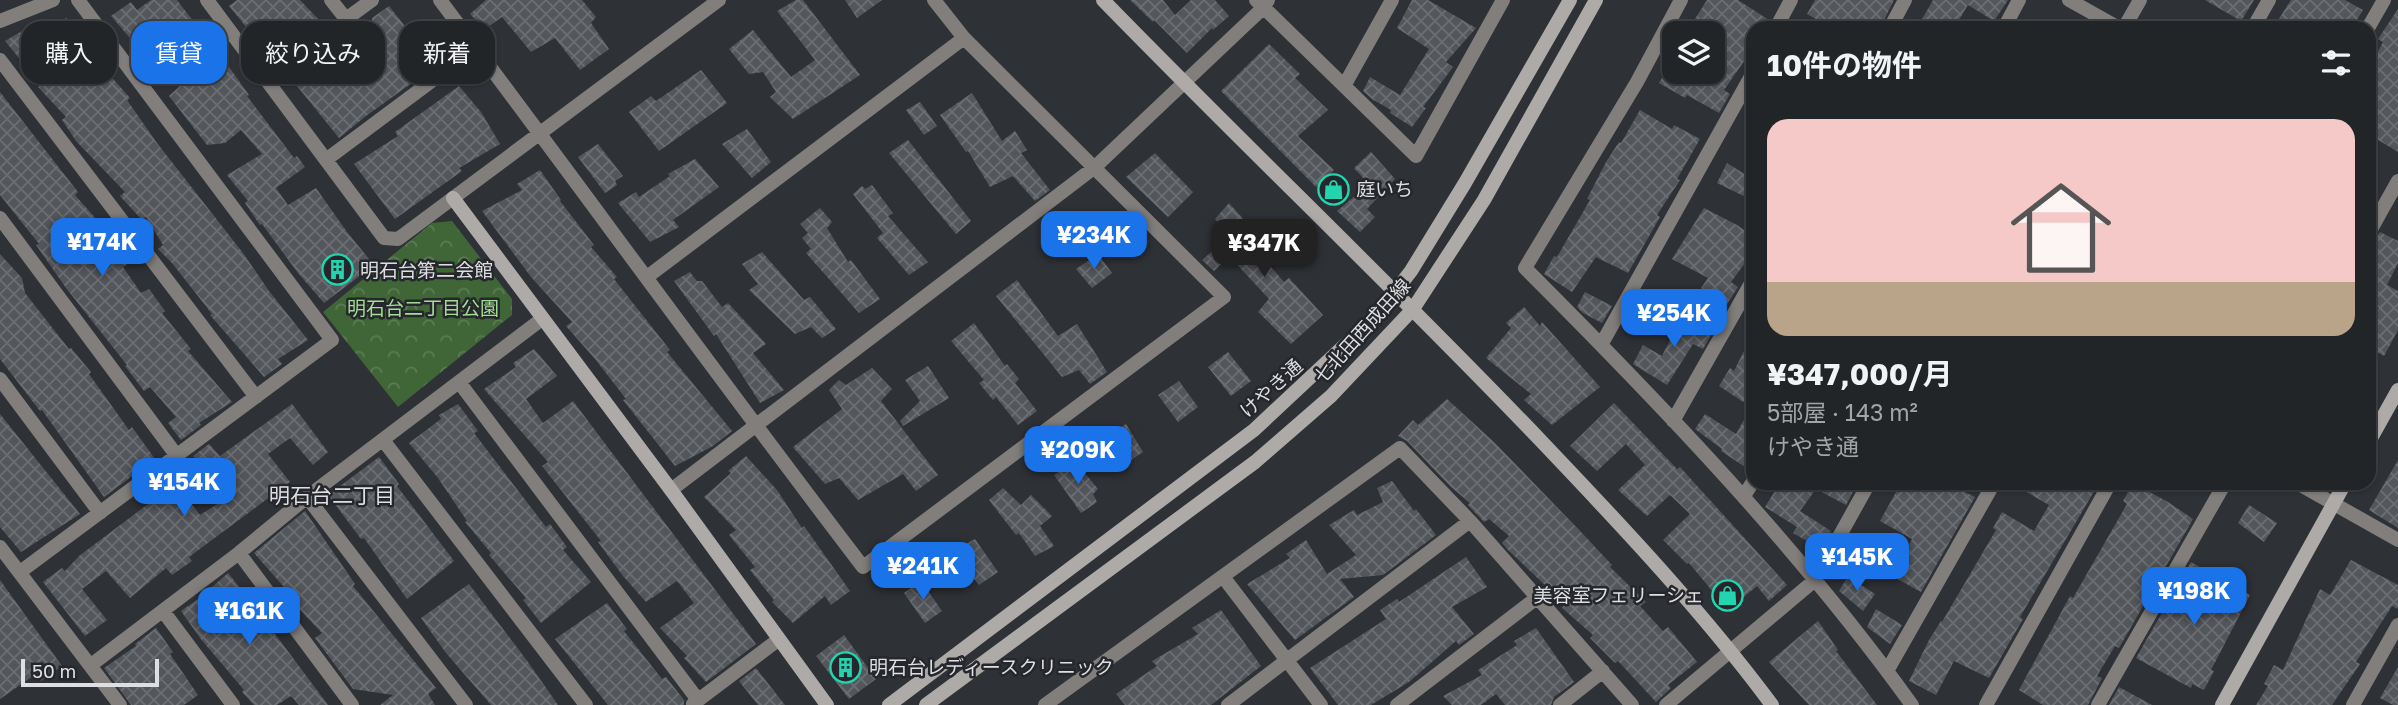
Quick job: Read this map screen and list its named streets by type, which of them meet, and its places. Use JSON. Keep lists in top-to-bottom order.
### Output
{
  "streets": {
    "street": ["七北田西成田線", "けやき通"]
  },
  "districts": ["明石台二丁目"],
  "parks": ["明石台二丁目公園"],
  "places": {
    "shop": ["庭いち", "美容室フェリーシェ"],
    "building": ["明石台第二会館", "明石台レディースクリニック"]
  },
  "scale_bar": "50 m",
  "page": {
    "chip": [
      "購入",
      "賃貸",
      "絞り込み",
      "新着"
    ],
    "heading": "10件の物件",
    "list": [
      {
        "name": "¥347,000/月",
        "note": "5部屋 · 143 m² · けやき通"
      }
    ],
    "price": [
      "¥234K",
      "¥174K",
      "¥347K",
      "¥254K",
      "¥209K",
      "¥154K",
      "¥145K",
      "¥241K",
      "¥198K",
      "¥161K"
    ],
    "scale": "50 m"
  }
}
